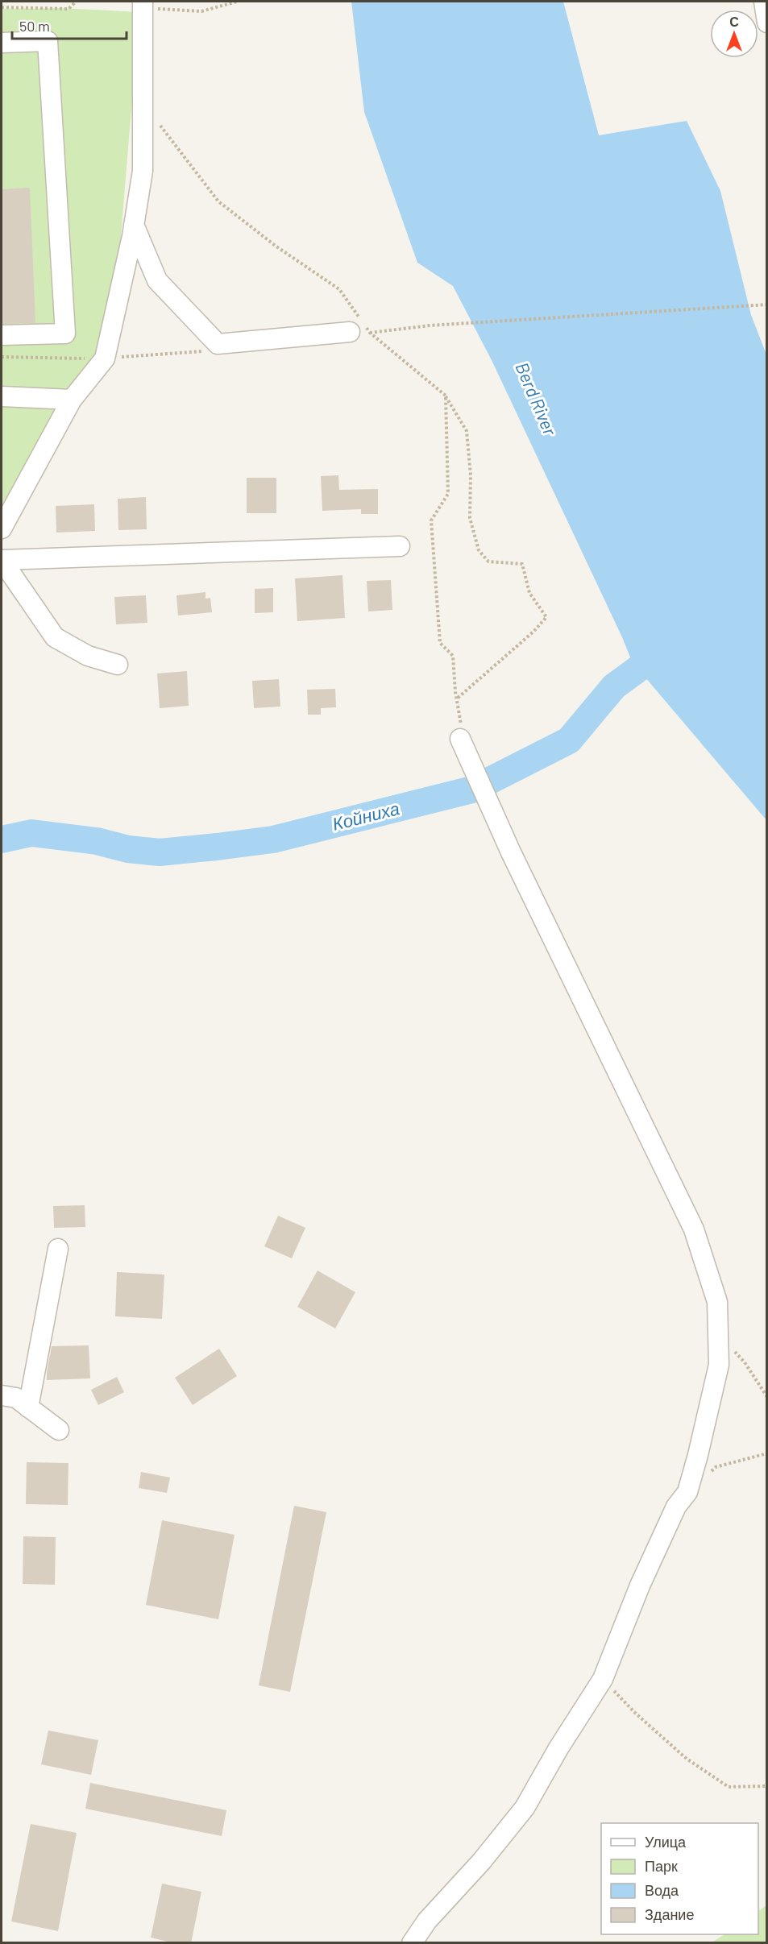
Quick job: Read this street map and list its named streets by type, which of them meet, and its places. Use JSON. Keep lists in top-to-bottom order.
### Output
{
  "water": ["Berd River", "Койниха"],
  "legend": [
    "Улица",
    "Парк",
    "Вода",
    "Здание"
  ],
  "scale_bar": "50 m",
  "north": "top"
}
